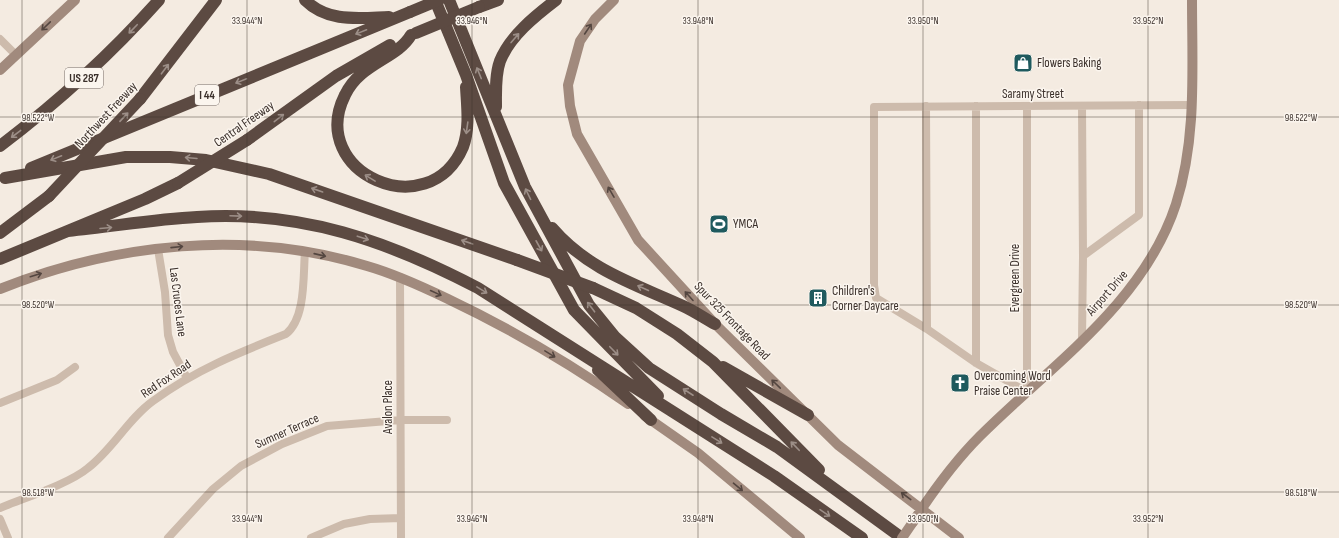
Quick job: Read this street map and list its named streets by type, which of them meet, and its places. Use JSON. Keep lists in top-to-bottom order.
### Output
{
  "streets": {
    "highway": [
      "US 287",
      "I 44",
      "Northwest Freeway",
      "Central Freeway"
    ],
    "main road": ["Airport Drive", "Spur 325 Frontage Road"],
    "street": [
      "Saramy Street",
      "Evergreen Drive",
      "Las Cruces Lane",
      "Red Fox Road",
      "Avalon Place",
      "Sumner Terrace"
    ]
  },
  "crossings": [
    ["Saramy Street", "Evergreen Drive"],
    ["Saramy Street", "Airport Drive"],
    ["Evergreen Drive", "Airport Drive"],
    ["Airport Drive", "Spur 325 Frontage Road"],
    ["Las Cruces Lane", "Red Fox Road"],
    ["Avalon Place", "Sumner Terrace"]
  ],
  "one_way": ["Spur 325 Frontage Road"],
  "places": {
    "shop": ["Flowers Baking"],
    "sports": ["YMCA"],
    "building": ["Children's Corner Daycare"],
    "church": ["Overcoming Word Praise Center"]
  },
  "coordinates": [
    "33.944°N",
    "33.946°N",
    "33.948°N",
    "33.950°N",
    "33.952°N",
    "98.522°W",
    "98.520°W",
    "98.518°W"
  ]
}
